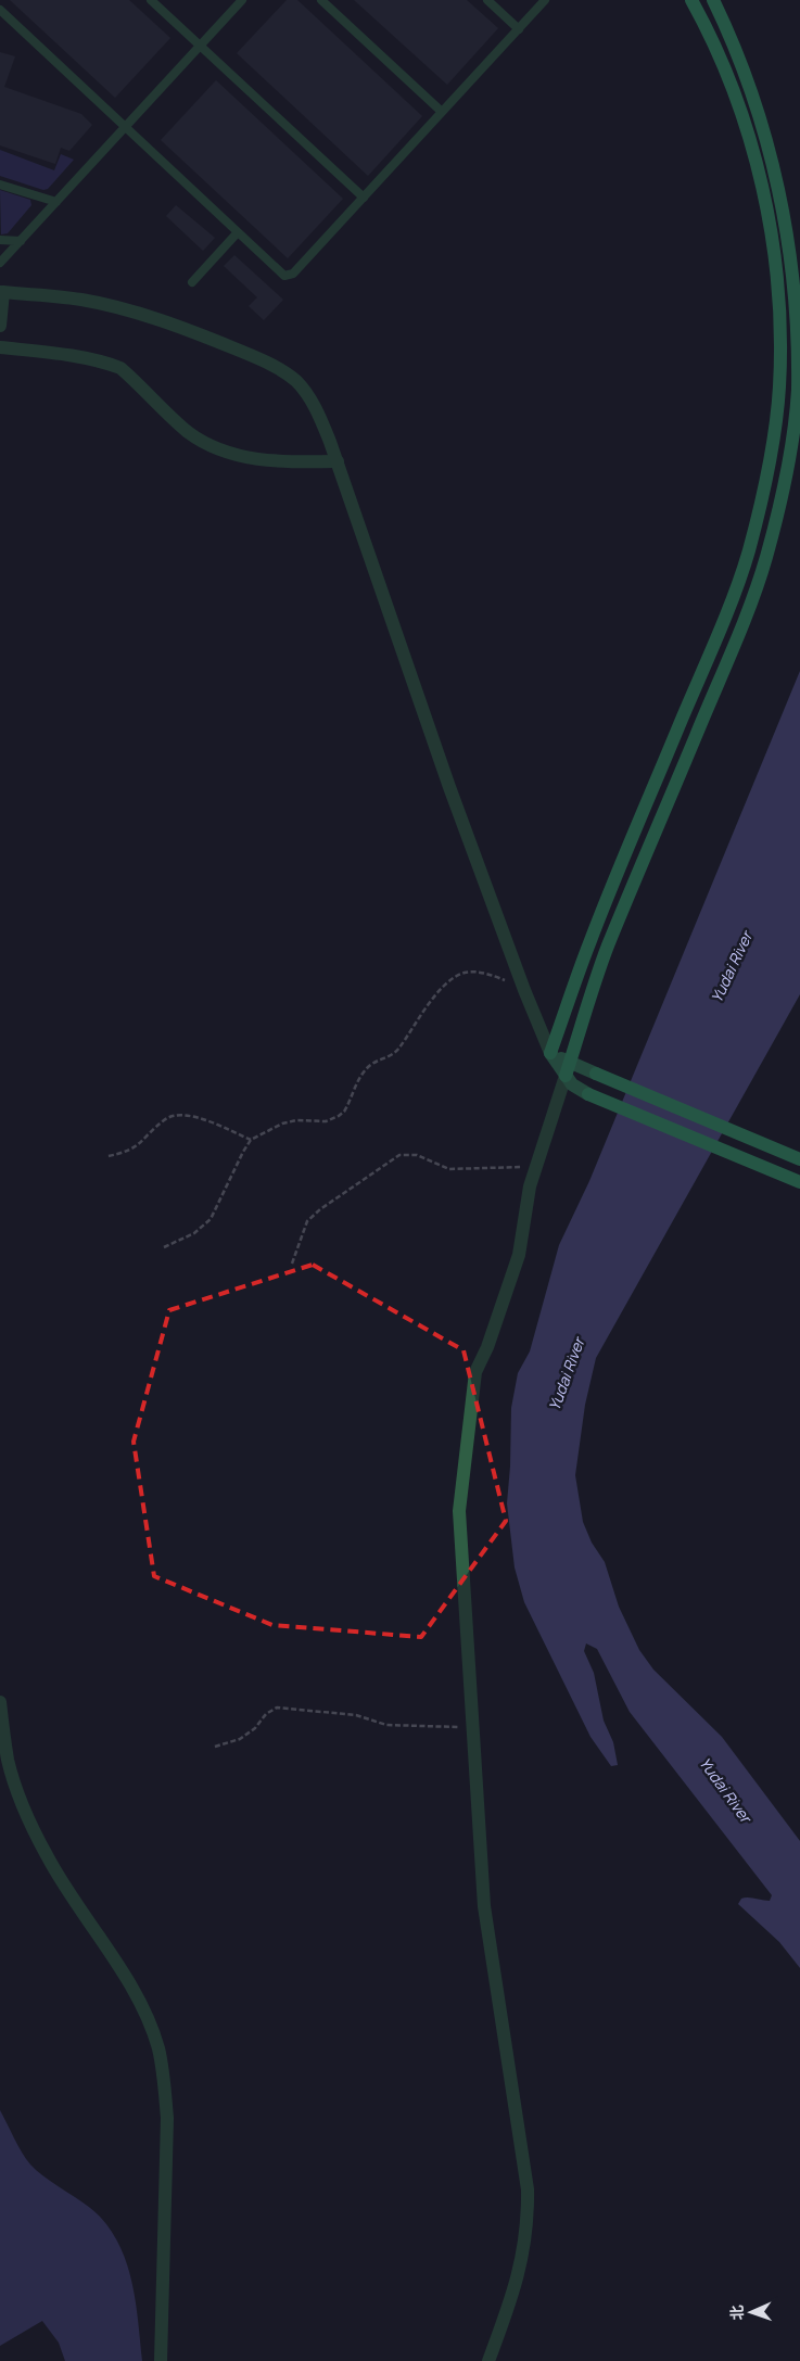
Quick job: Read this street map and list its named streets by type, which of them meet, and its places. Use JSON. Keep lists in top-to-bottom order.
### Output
{
  "water": ["Yudai River"],
  "north": "left"
}
